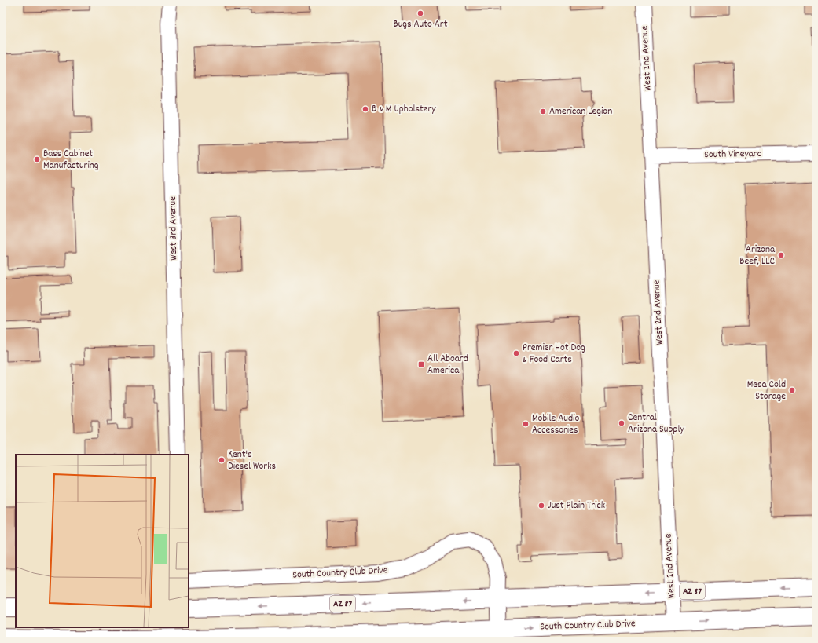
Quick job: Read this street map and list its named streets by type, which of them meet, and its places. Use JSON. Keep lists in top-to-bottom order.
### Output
{
  "streets": {
    "main road": ["South Country Club Drive", "AZ 87"],
    "street": ["West 2nd Avenue", "South Vineyard", "West 3rd Avenue"]
  },
  "crossings": [
    ["West 2nd Avenue", "South Vineyard"],
    ["West 2nd Avenue", "South Country Club Drive"],
    ["West 2nd Avenue", "AZ 87"],
    ["South Country Club Drive", "AZ 87"]
  ],
  "places": {
    "other": [
      "Bugs Auto Art",
      "B & M Upholstery",
      "American Legion",
      "Bass Cabinet Manufacturing",
      "Arizona Beef, LLC",
      "Premier Hot Dog & Food Carts",
      "Mesa Cold Storage",
      "Central Arizona Supply",
      "Mobile Audio Accessories",
      "Kent's Diesel Works",
      "Just Plain Trick"
    ],
    "transit": ["All Aboard America"]
  }
}
